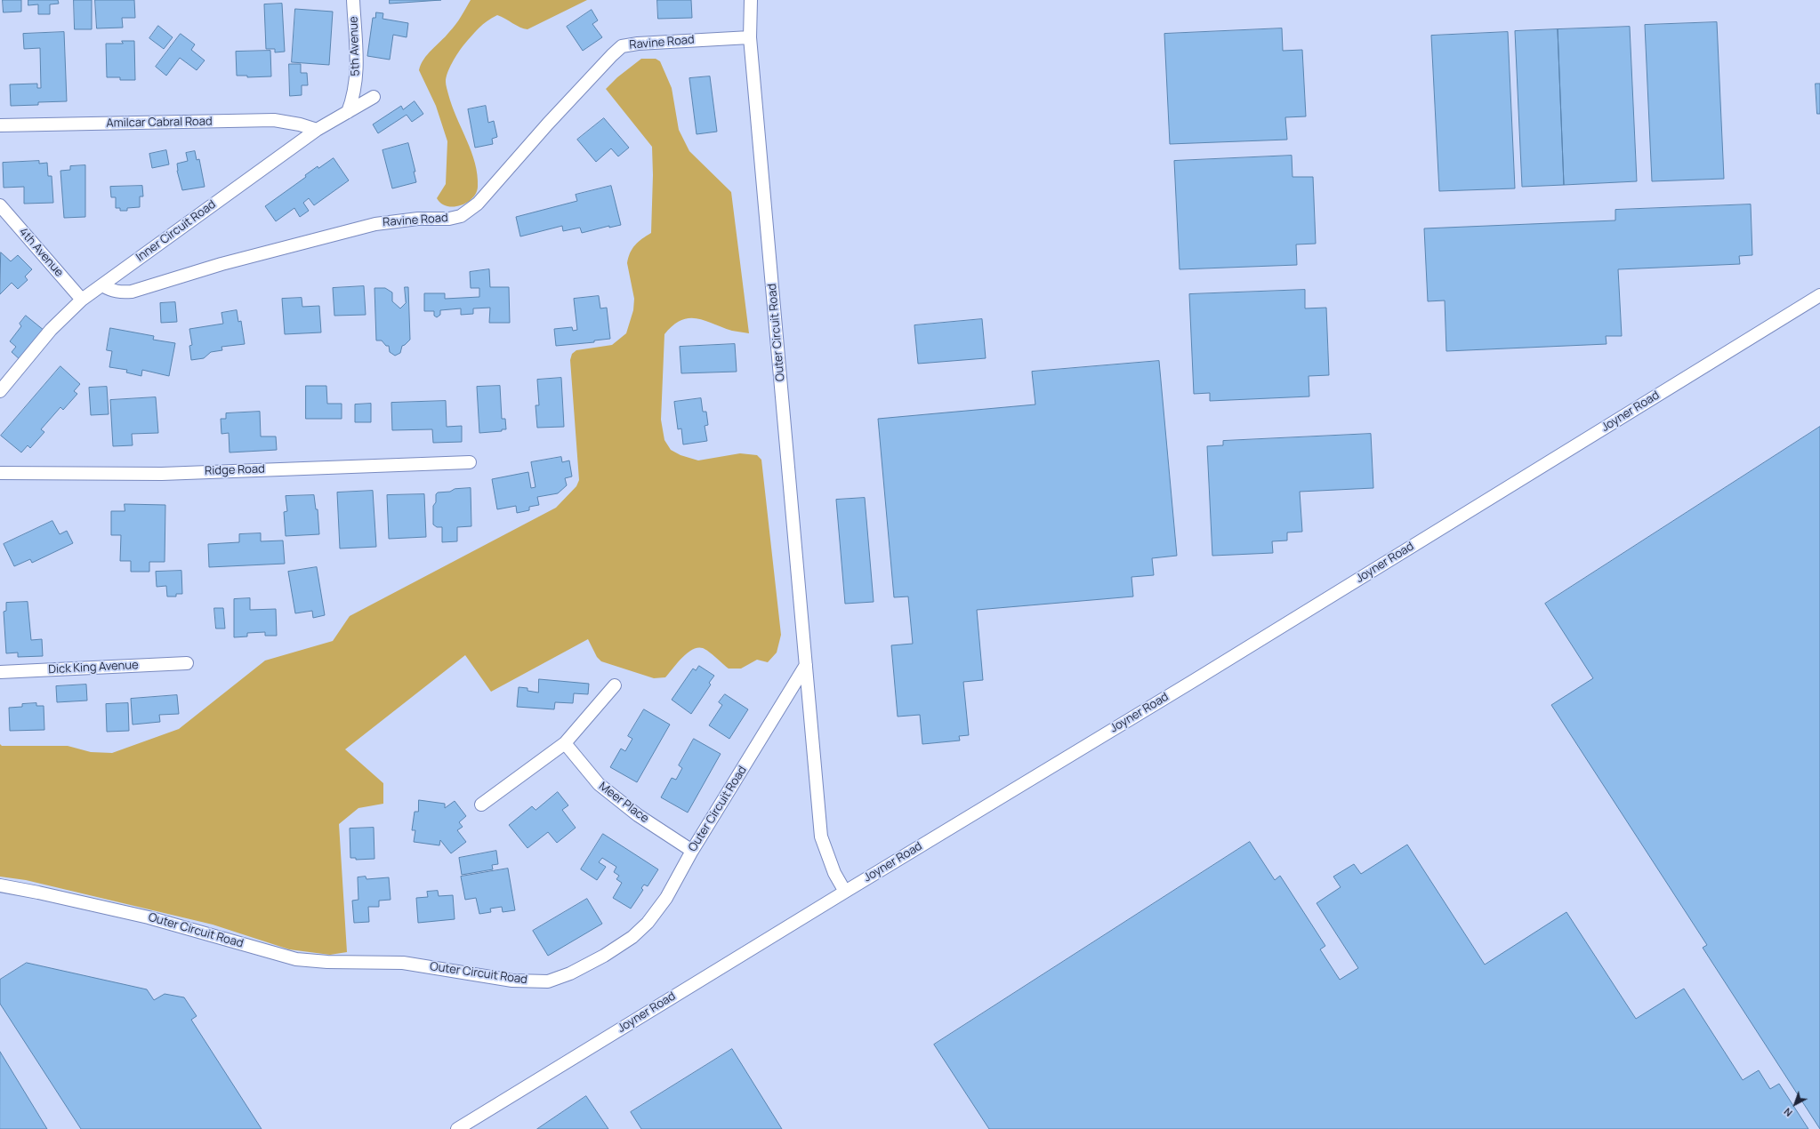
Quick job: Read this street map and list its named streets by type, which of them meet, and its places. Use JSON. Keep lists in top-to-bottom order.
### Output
{
  "streets": {
    "street": [
      "Ravine Road",
      "5th Avenue",
      "Amilcar Cabral Road",
      "Inner Circuit Road",
      "4th Avenue",
      "Outer Circuit Road",
      "Joyner Road",
      "Ridge Road",
      "Dick King Avenue",
      "Meer Place"
    ]
  },
  "crossings": [
    ["Ravine Road", "Inner Circuit Road"],
    ["Ravine Road", "Outer Circuit Road"],
    ["5th Avenue", "Inner Circuit Road"],
    ["Amilcar Cabral Road", "Inner Circuit Road"],
    ["Inner Circuit Road", "4th Avenue"],
    ["Outer Circuit Road", "Joyner Road"],
    ["Outer Circuit Road", "Meer Place"]
  ],
  "north": "bottom left"
}
